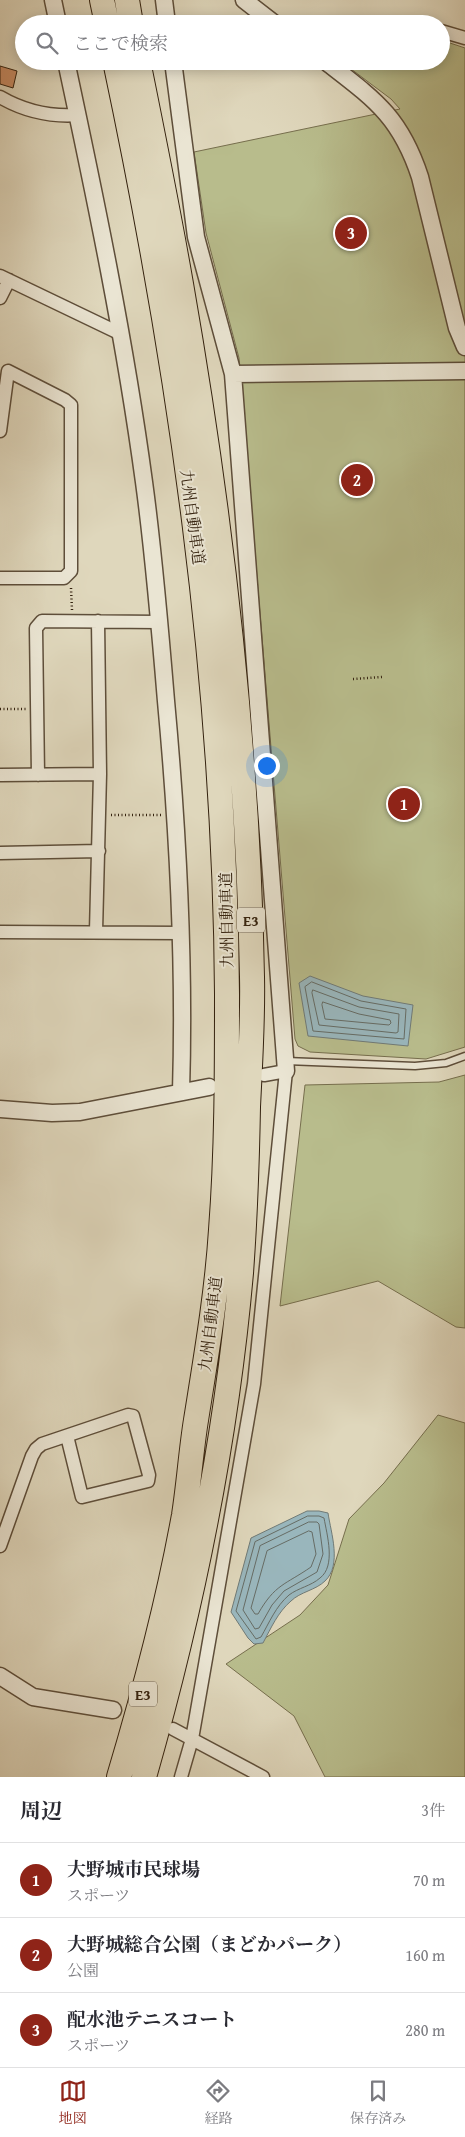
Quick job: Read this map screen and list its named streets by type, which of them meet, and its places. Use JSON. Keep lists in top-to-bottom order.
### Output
{
  "streets": {
    "highway": ["九州自動車道", "E3"]
  },
  "page": {
    "search": "ここで検索",
    "pins": ["3", "2", "1"],
    "heading": ["周辺", "3件"],
    "list": [
      {
        "mark": "1",
        "name": "大野城市民球場",
        "note": "スポーツ",
        "value": "70 m"
      },
      {
        "mark": "2",
        "name": "大野城総合公園（まどかパーク）",
        "note": "公園",
        "value": "160 m"
      },
      {
        "mark": "3",
        "name": "配水池テニスコート",
        "note": "スポーツ",
        "value": "280 m"
      }
    ],
    "nav": ["地図", "経路", "保存済み"]
  }
}
